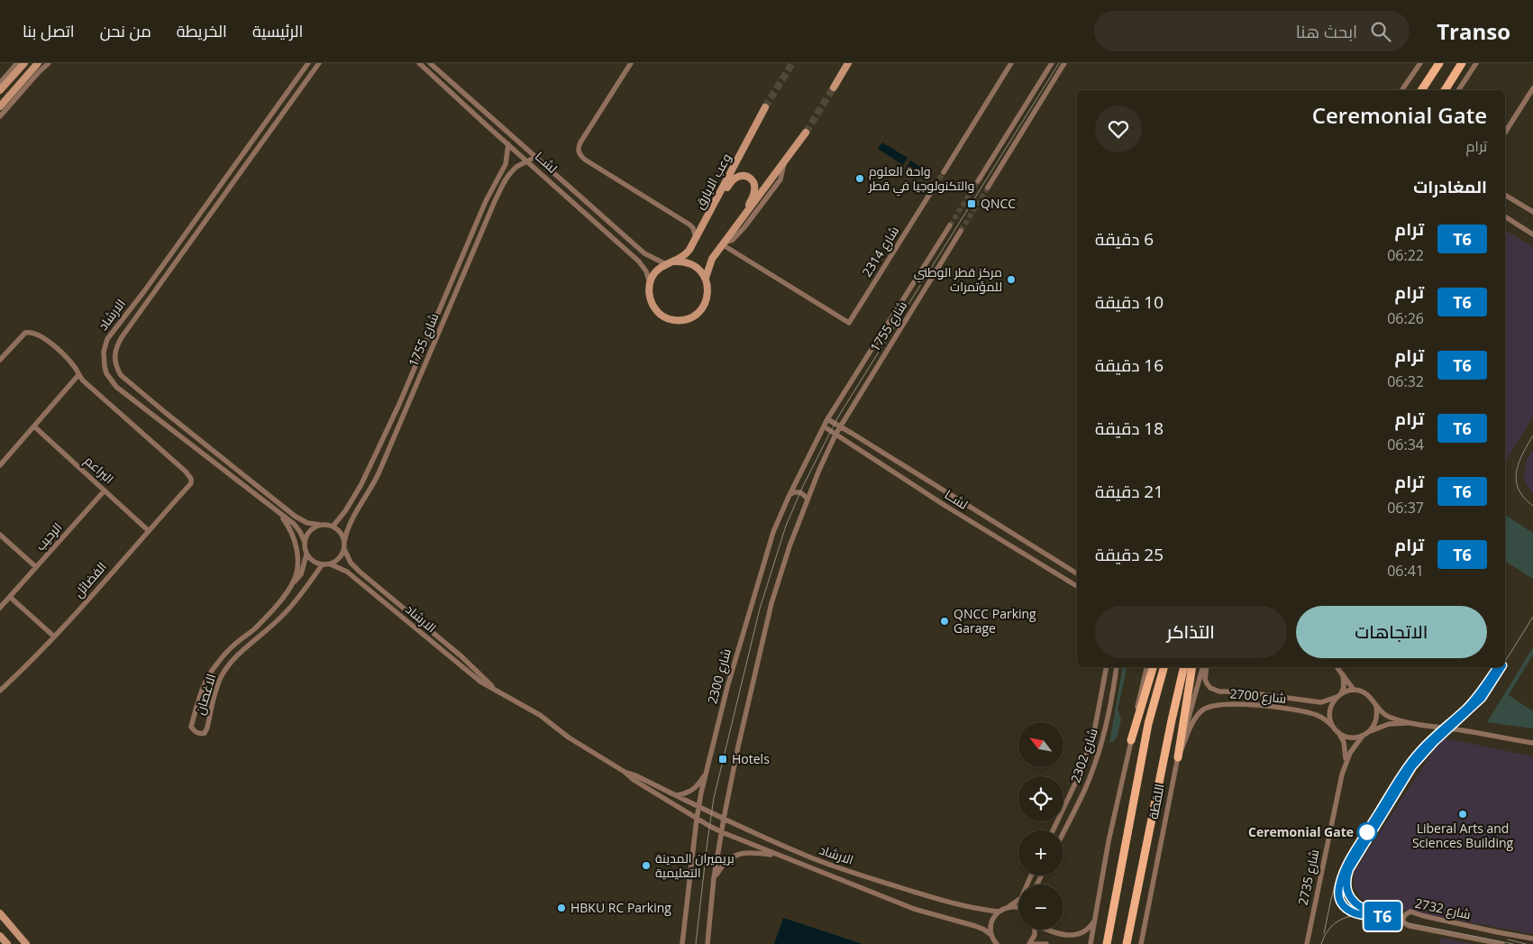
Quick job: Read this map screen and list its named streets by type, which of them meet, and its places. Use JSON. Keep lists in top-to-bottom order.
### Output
{
  "streets": {
    "main road": ["اللقطة"],
    "street": [
      "لشــا",
      "وعب الابارق",
      "شارع 2314",
      "الارشاد",
      "شارع 1755",
      "البراعم",
      "الرحيب",
      "الفضائل",
      "شارع 2300",
      "الاغصان",
      "شارع 2700",
      "شارع 2302",
      "شارع 2735",
      "شارع 2732"
    ]
  },
  "crossings": [
    ["لشــا", "وعب الابارق"],
    ["لشــا", "شارع 1755"],
    ["لشــا", "شارع 2300"],
    ["الارشاد", "شارع 1755"],
    ["الارشاد", "شارع 2300"],
    ["الارشاد", "الاغصان"],
    ["شارع 1755", "شارع 2300"],
    ["شارع 1755", "الاغصان"],
    ["البراعم", "الرحيب"],
    ["البراعم", "الفضائل"],
    ["شارع 2700", "اللقطة"],
    ["شارع 2700", "شارع 2735"]
  ],
  "places": {
    "other": [
      "واحة العلوم والتكنولوجيا في قطر",
      "مركز قطر الوطني للمؤتمرات",
      "QNCC Parking Garage",
      "Liberal Arts and Sciences Building",
      "Ceremonial Gate",
      "بريميران المدينة التعليمية",
      "HBKU RC Parking"
    ],
    "transit": ["QNCC", "Hotels"]
  },
  "lines": ["tram line T6"],
  "north": "top left",
  "page": {
    "header": "Transo",
    "search": "ابحث هنا",
    "nav": [
      "الرئيسية",
      "الخريطة",
      "من نحن",
      "اتصل بنا"
    ],
    "on_map": "T6",
    "heading": [
      ["Ceremonial Gate", "ترام"],
      "المغادرات"
    ],
    "list": [
      {
        "mark": "T6",
        "name": "ترام",
        "note": "06:22",
        "value": "6 دقيقة"
      },
      {
        "mark": "T6",
        "name": "ترام",
        "note": "06:26",
        "value": "10 دقيقة"
      },
      {
        "mark": "T6",
        "name": "ترام",
        "note": "06:32",
        "value": "16 دقيقة"
      },
      {
        "mark": "T6",
        "name": "ترام",
        "note": "06:34",
        "value": "18 دقيقة"
      },
      {
        "mark": "T6",
        "name": "ترام",
        "note": "06:37",
        "value": "21 دقيقة"
      },
      {
        "mark": "T6",
        "name": "ترام",
        "note": "06:41",
        "value": "25 دقيقة"
      }
    ],
    "buttons": ["الاتجاهات", "التذاكر"],
    "map_buttons": ["+", "−"]
  }
}
